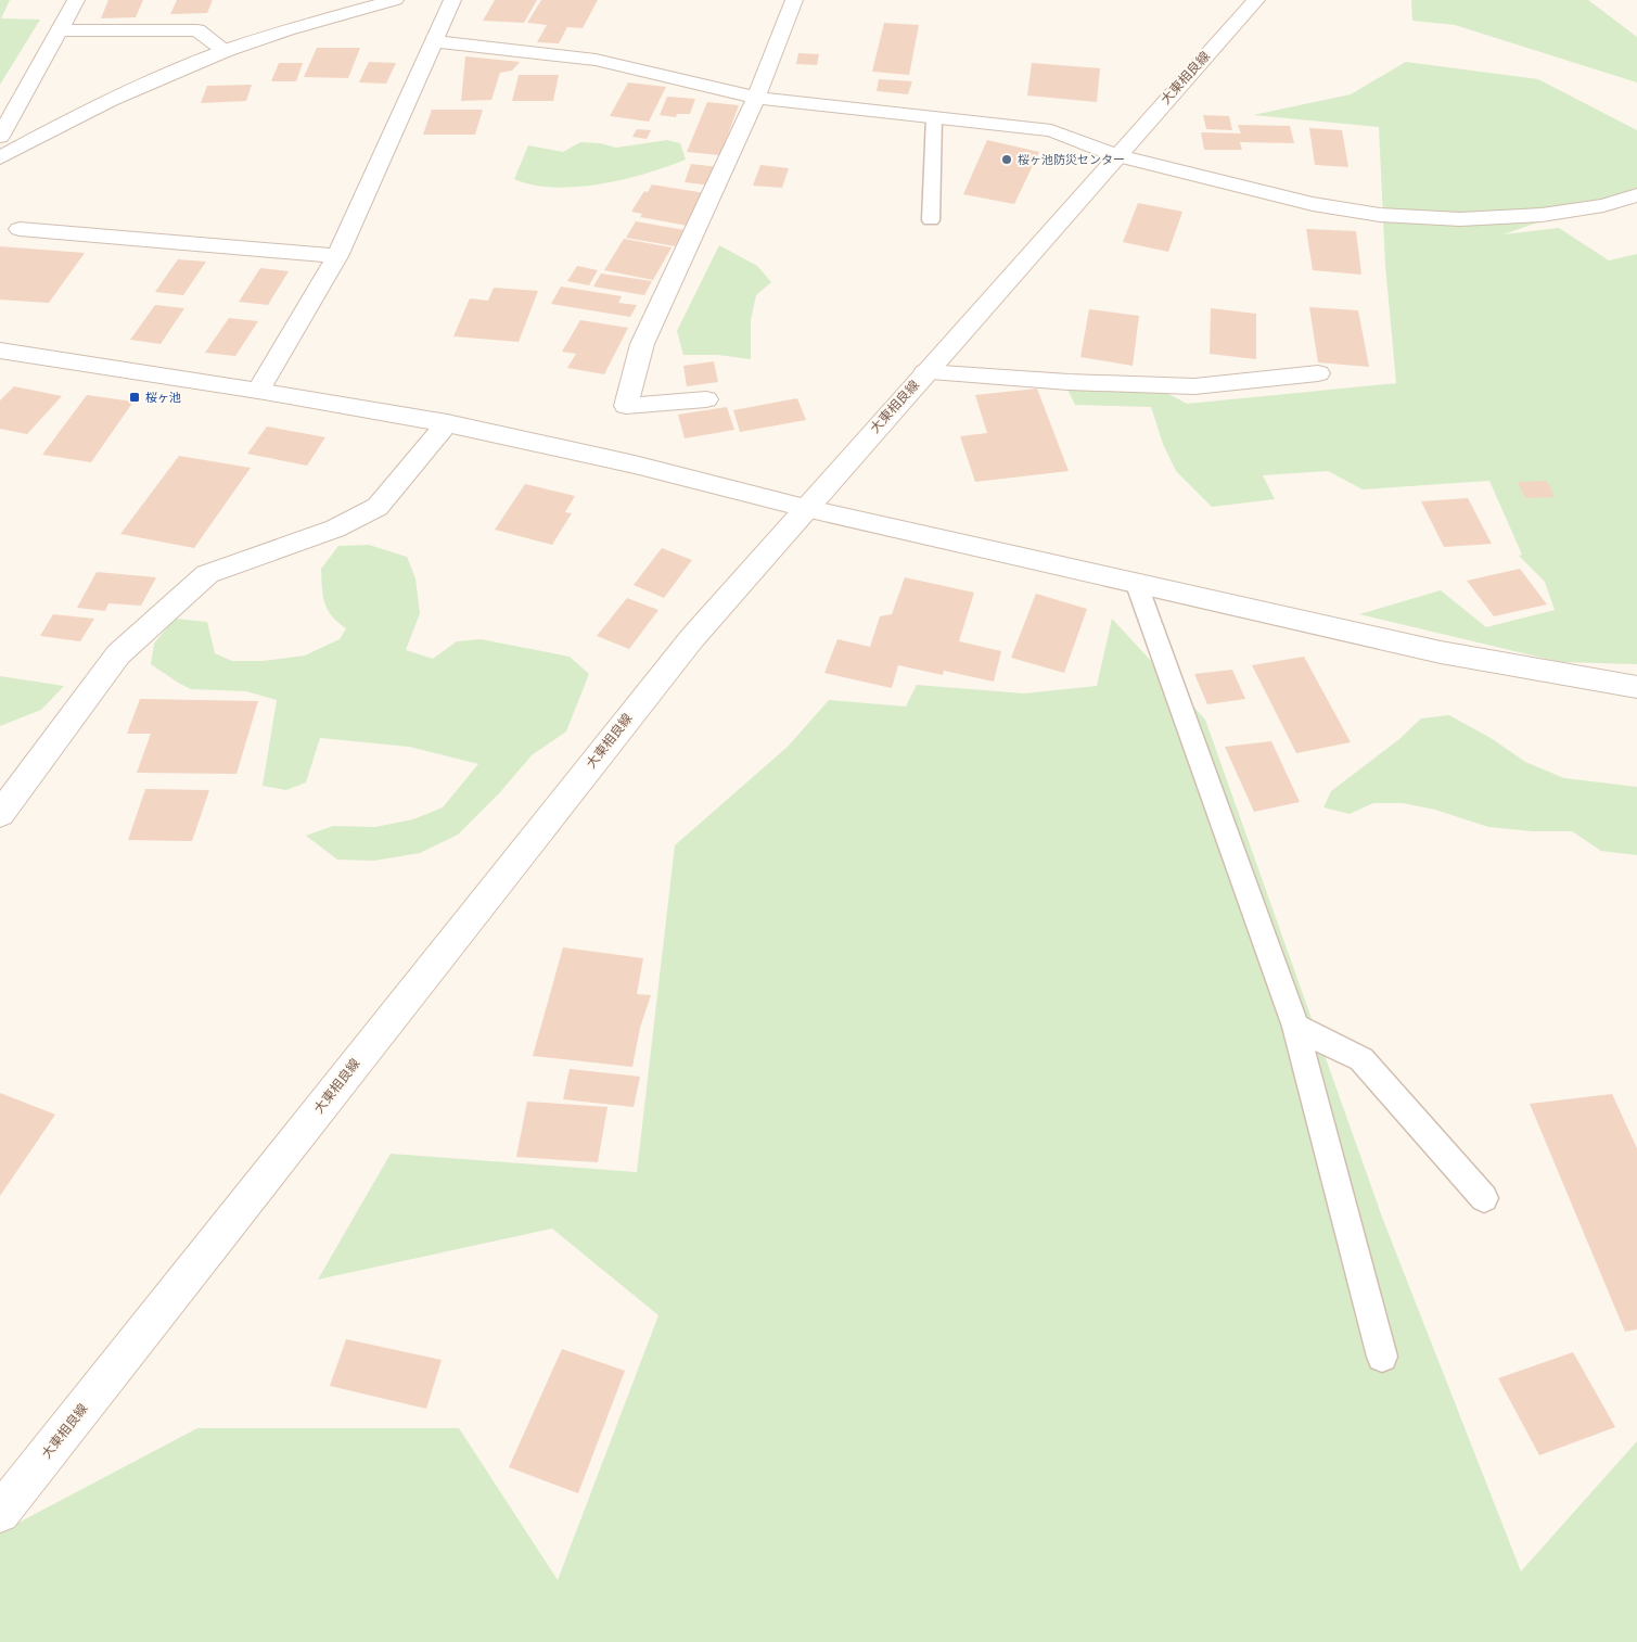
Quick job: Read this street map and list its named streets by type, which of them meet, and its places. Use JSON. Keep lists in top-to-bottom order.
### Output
{
  "streets": {
    "street": ["大東相良線"]
  },
  "places": {
    "other": ["桜ヶ池防災センター"],
    "transit": ["桜ヶ池"]
  }
}
